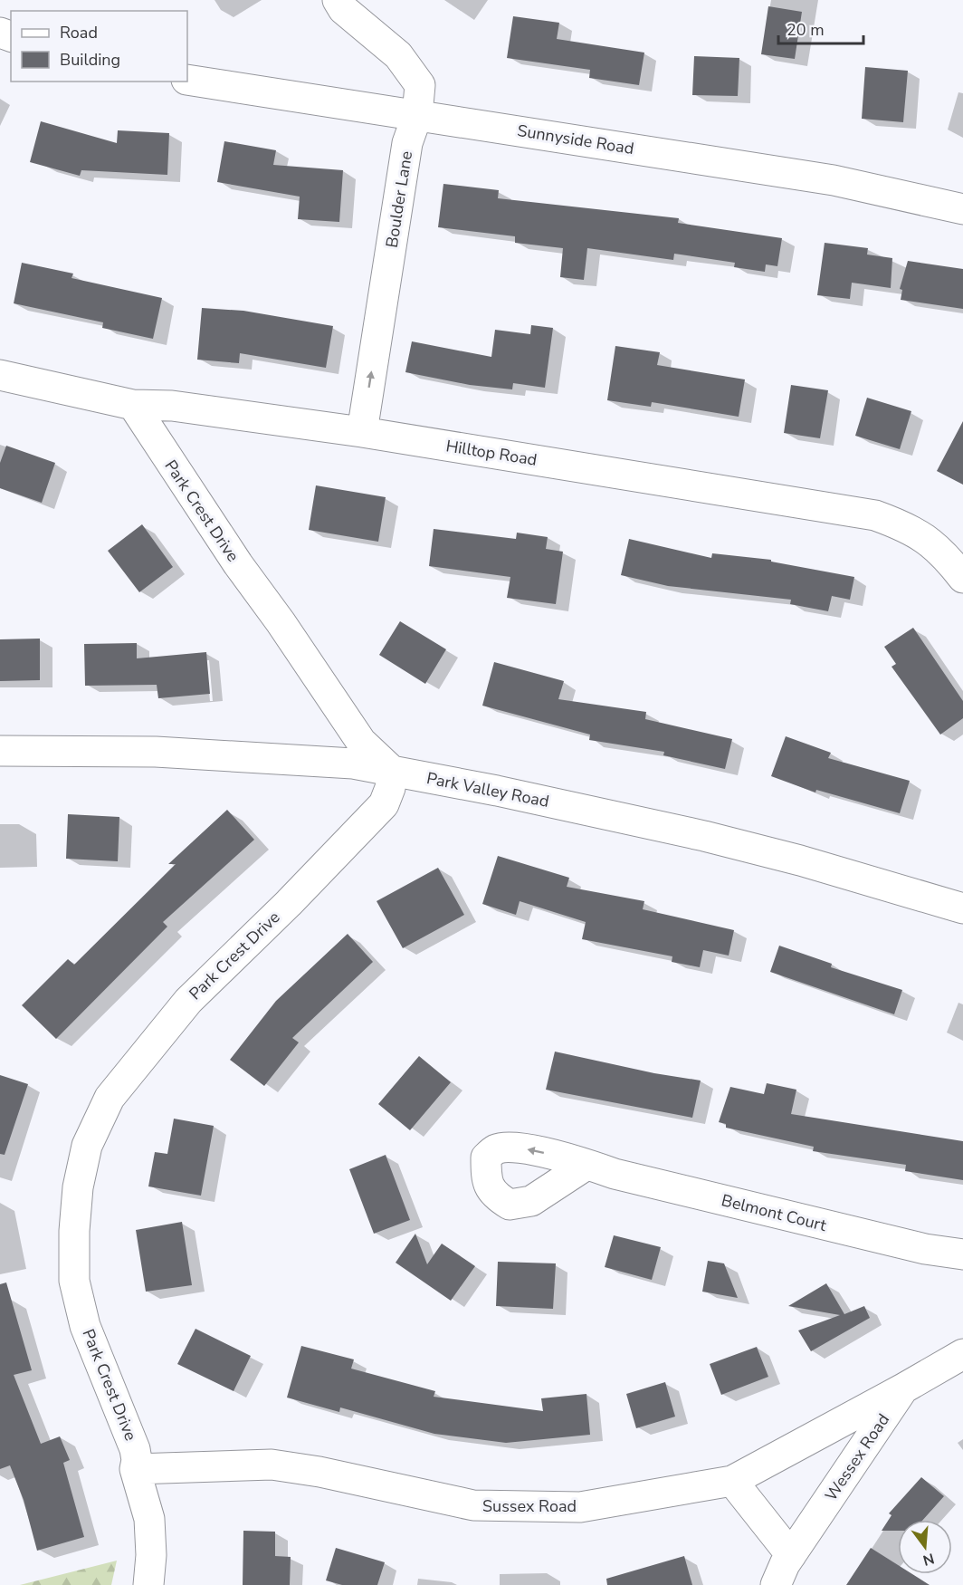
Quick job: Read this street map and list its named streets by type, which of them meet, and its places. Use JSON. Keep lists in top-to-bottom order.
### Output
{
  "streets": {
    "street": [
      "Sunnyside Road",
      "Boulder Lane",
      "Hilltop Road",
      "Park Crest Drive",
      "Park Valley Road",
      "Belmont Court",
      "Wessex Road",
      "Sussex Road"
    ]
  },
  "crossings": [
    ["Sunnyside Road", "Boulder Lane"],
    ["Boulder Lane", "Hilltop Road"],
    ["Hilltop Road", "Park Crest Drive"],
    ["Park Crest Drive", "Park Valley Road"],
    ["Park Crest Drive", "Sussex Road"],
    ["Wessex Road", "Sussex Road"]
  ],
  "one_way": ["Boulder Lane"],
  "legend": ["Road", "Building"],
  "scale_bar": "20 m",
  "north": "bottom"
}
